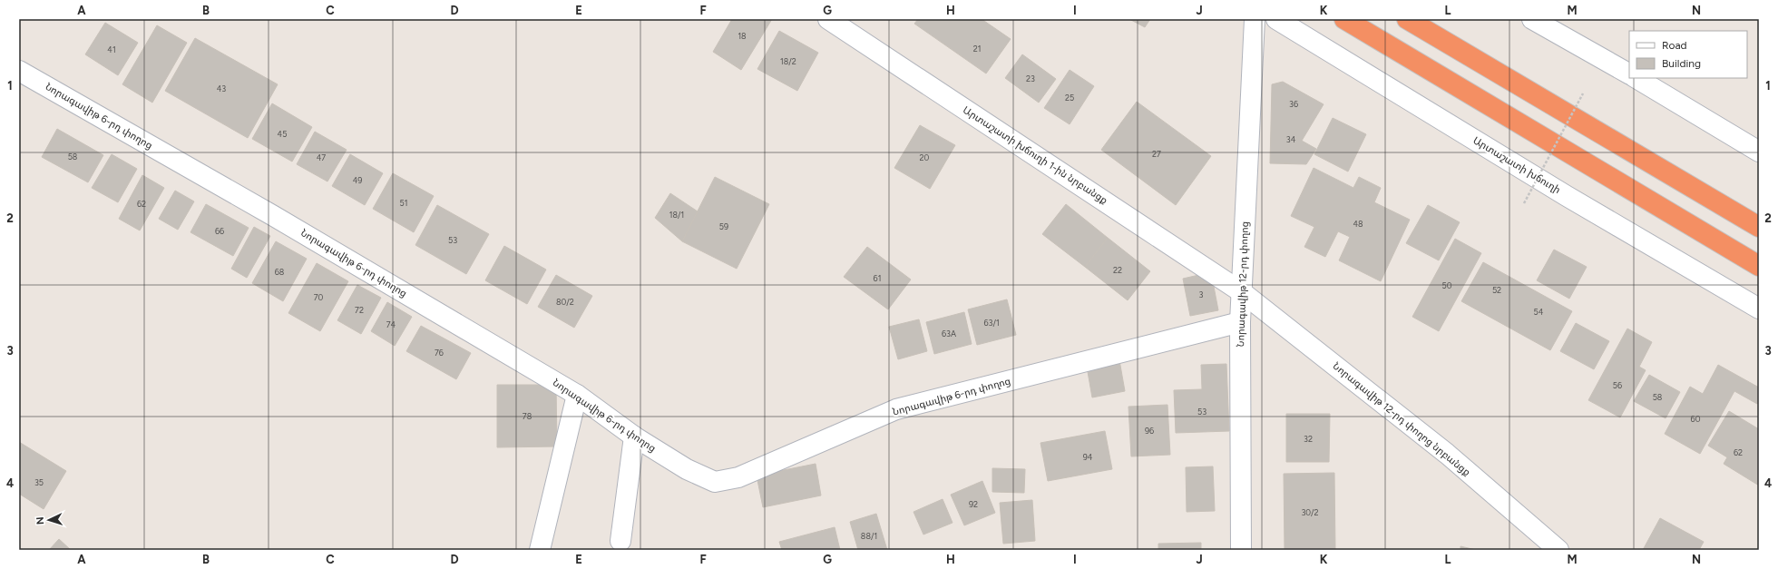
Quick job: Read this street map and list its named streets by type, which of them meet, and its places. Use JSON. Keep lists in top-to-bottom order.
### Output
{
  "streets": {
    "street": [
      "Նորագավիթ 6-րդ փողոց",
      "Արտաշատի խճուղի 1-ին նրբանցք",
      "Արտաշատի խճուղի",
      "Նորագավիթ 12-րդ փողոց",
      "Նորագավիթ 12-րդ փողոց նրբանցք"
    ]
  },
  "crossings": [
    ["Նորագավիթ 6-րդ փողոց", "Նորագավիթ 12-րդ փողոց"],
    ["Արտաշատի խճուղի 1-ին նրբանցք", "Նորագավիթ 12-րդ փողոց"],
    ["Արտաշատի խճուղի 1-ին նրբանցք", "Նորագավիթ 12-րդ փողոց նրբանցք"],
    ["Նորագավիթ 12-րդ փողոց", "Նորագավիթ 12-րդ փողոց նրբանցք"]
  ],
  "house_numbers": [
    "18",
    "21",
    "41",
    "18/2",
    "23",
    "43",
    "25",
    "36",
    "45",
    "34",
    "27",
    "58",
    "47",
    "20",
    "49",
    "51",
    "62",
    "18/1",
    "48",
    "59",
    "66",
    "53",
    "22",
    "68",
    "61",
    "50",
    "52",
    "3",
    "70",
    "80/2",
    "72",
    "54",
    "63/1",
    "74",
    "63A",
    "76",
    "56",
    "58",
    "53",
    "78",
    "60",
    "96",
    "32",
    "62",
    "94",
    "35",
    "92",
    "30/2",
    "88/1"
  ],
  "legend": ["Road", "Building"],
  "north": "left",
  "grid": {
    "columns": [
      "A",
      "B",
      "C",
      "D",
      "E",
      "F",
      "G",
      "H",
      "I",
      "J",
      "K",
      "L",
      "M",
      "N"
    ],
    "rows": [
      "1",
      "2",
      "3",
      "4"
    ]
  }
}
